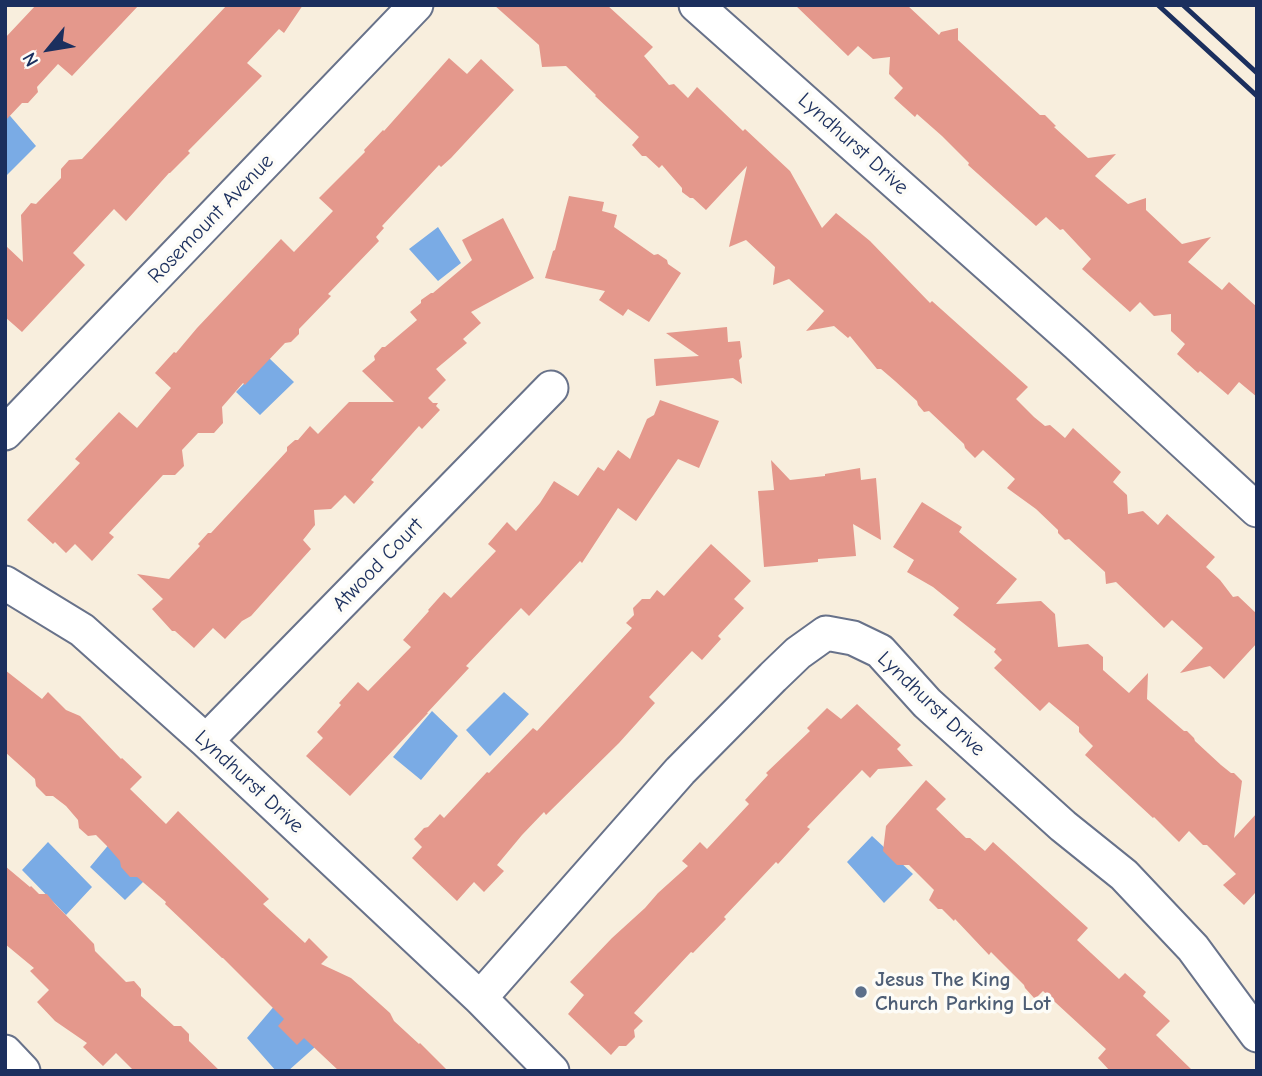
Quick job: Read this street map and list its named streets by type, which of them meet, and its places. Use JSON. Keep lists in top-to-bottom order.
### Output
{
  "streets": {
    "street": ["Lyndhurst Drive", "Rosemount Avenue", "Atwood Court"]
  },
  "crossings": [
    ["Lyndhurst Drive", "Atwood Court"]
  ],
  "places": ["Jesus The King Church Parking Lot"],
  "north": "bottom left"
}
